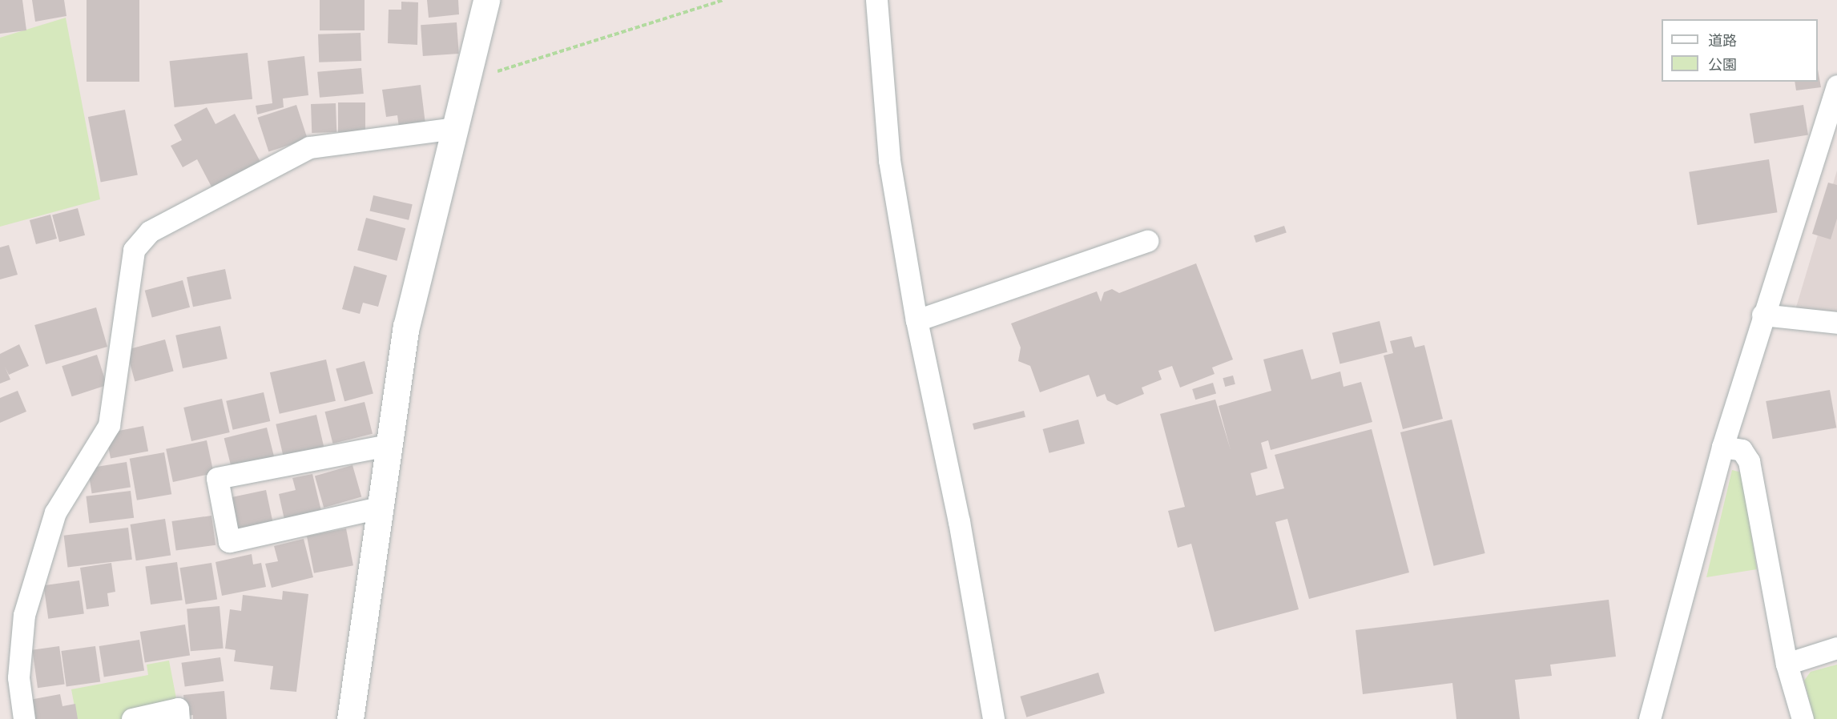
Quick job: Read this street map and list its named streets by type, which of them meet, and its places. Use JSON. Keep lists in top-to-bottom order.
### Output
{
  "legend": ["道路", "公園"]
}
